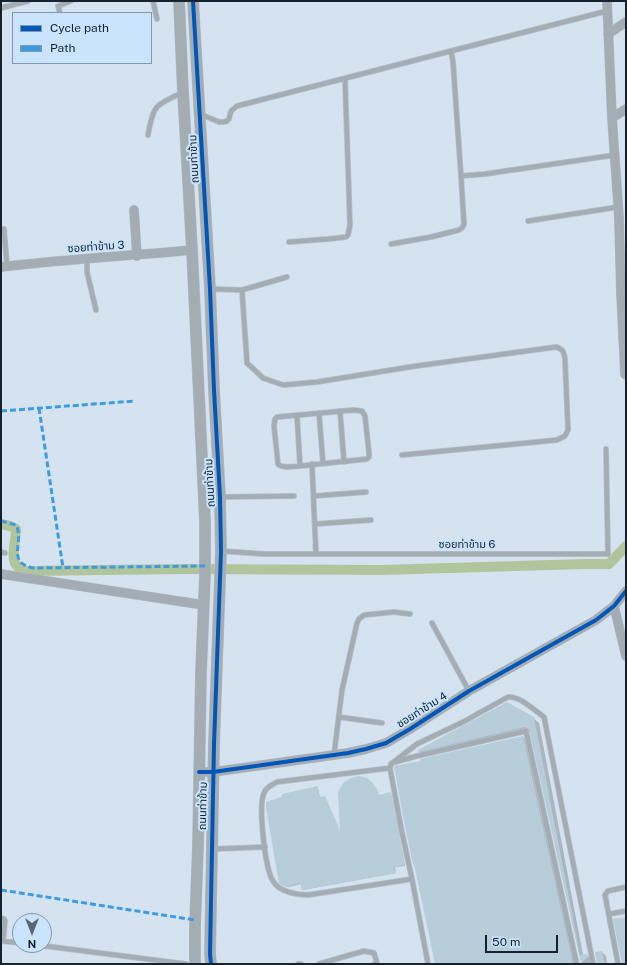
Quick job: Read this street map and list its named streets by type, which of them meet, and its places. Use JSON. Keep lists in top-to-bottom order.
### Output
{
  "streets": {
    "street": ["ถนนท่าข้าม", "ซอยท่าข้าม 3", "ซอยท่าข้าม 4"],
    "lane": ["ซอยท่าข้าม 6"]
  },
  "crossings": [
    ["ถนนท่าข้าม", "ซอยท่าข้าม 3"],
    ["ถนนท่าข้าม", "ซอยท่าข้าม 6"],
    ["ถนนท่าข้าม", "ซอยท่าข้าม 4"]
  ],
  "legend": ["Cycle path", "Path"],
  "scale_bar": "50 m",
  "north": "bottom"
}
